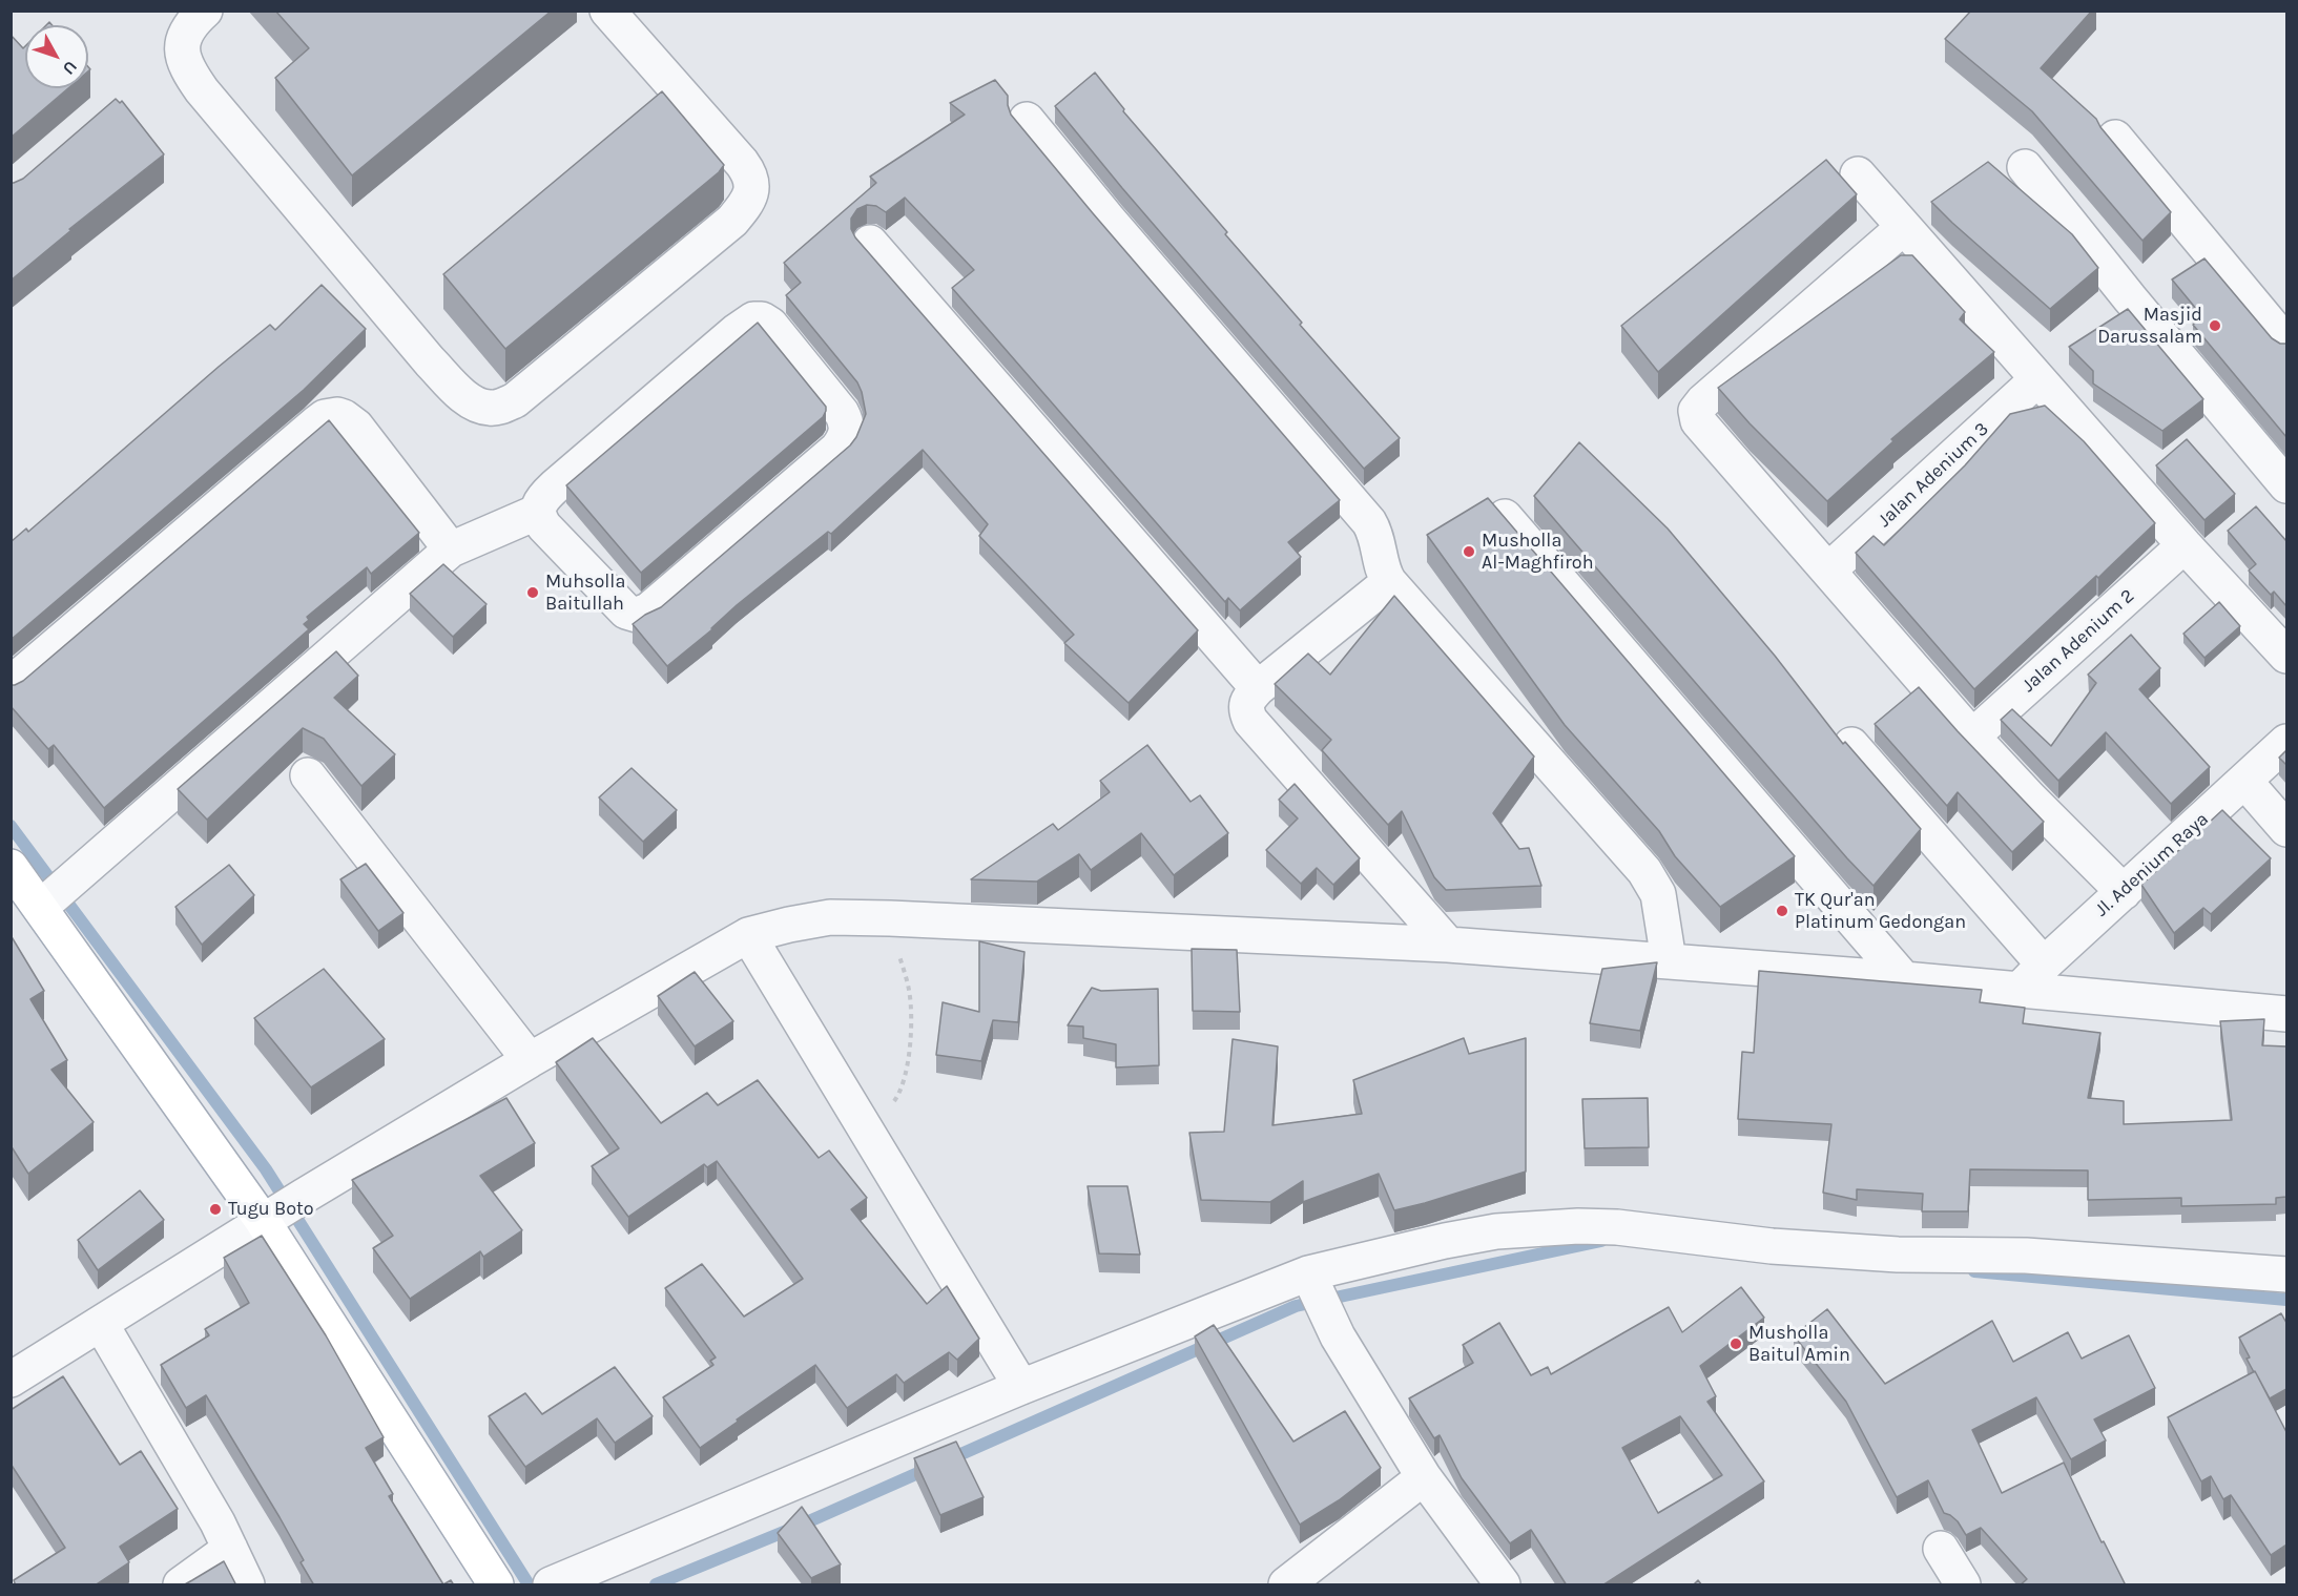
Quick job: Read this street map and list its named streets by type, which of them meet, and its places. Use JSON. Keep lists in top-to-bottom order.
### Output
{
  "streets": {
    "street": ["Jalan Adenium 3", "Jalan Adenium 2", "Jl. Adenium Raya"]
  },
  "places": [
    "Masjid Darussalam",
    "Musholla Al-Maghfiroh",
    "Muhsolla Baitullah",
    "TK Qur'an Platinum Gedongan",
    "Tugu Boto",
    "Musholla Baitul Amin"
  ],
  "north": "bottom right"
}
